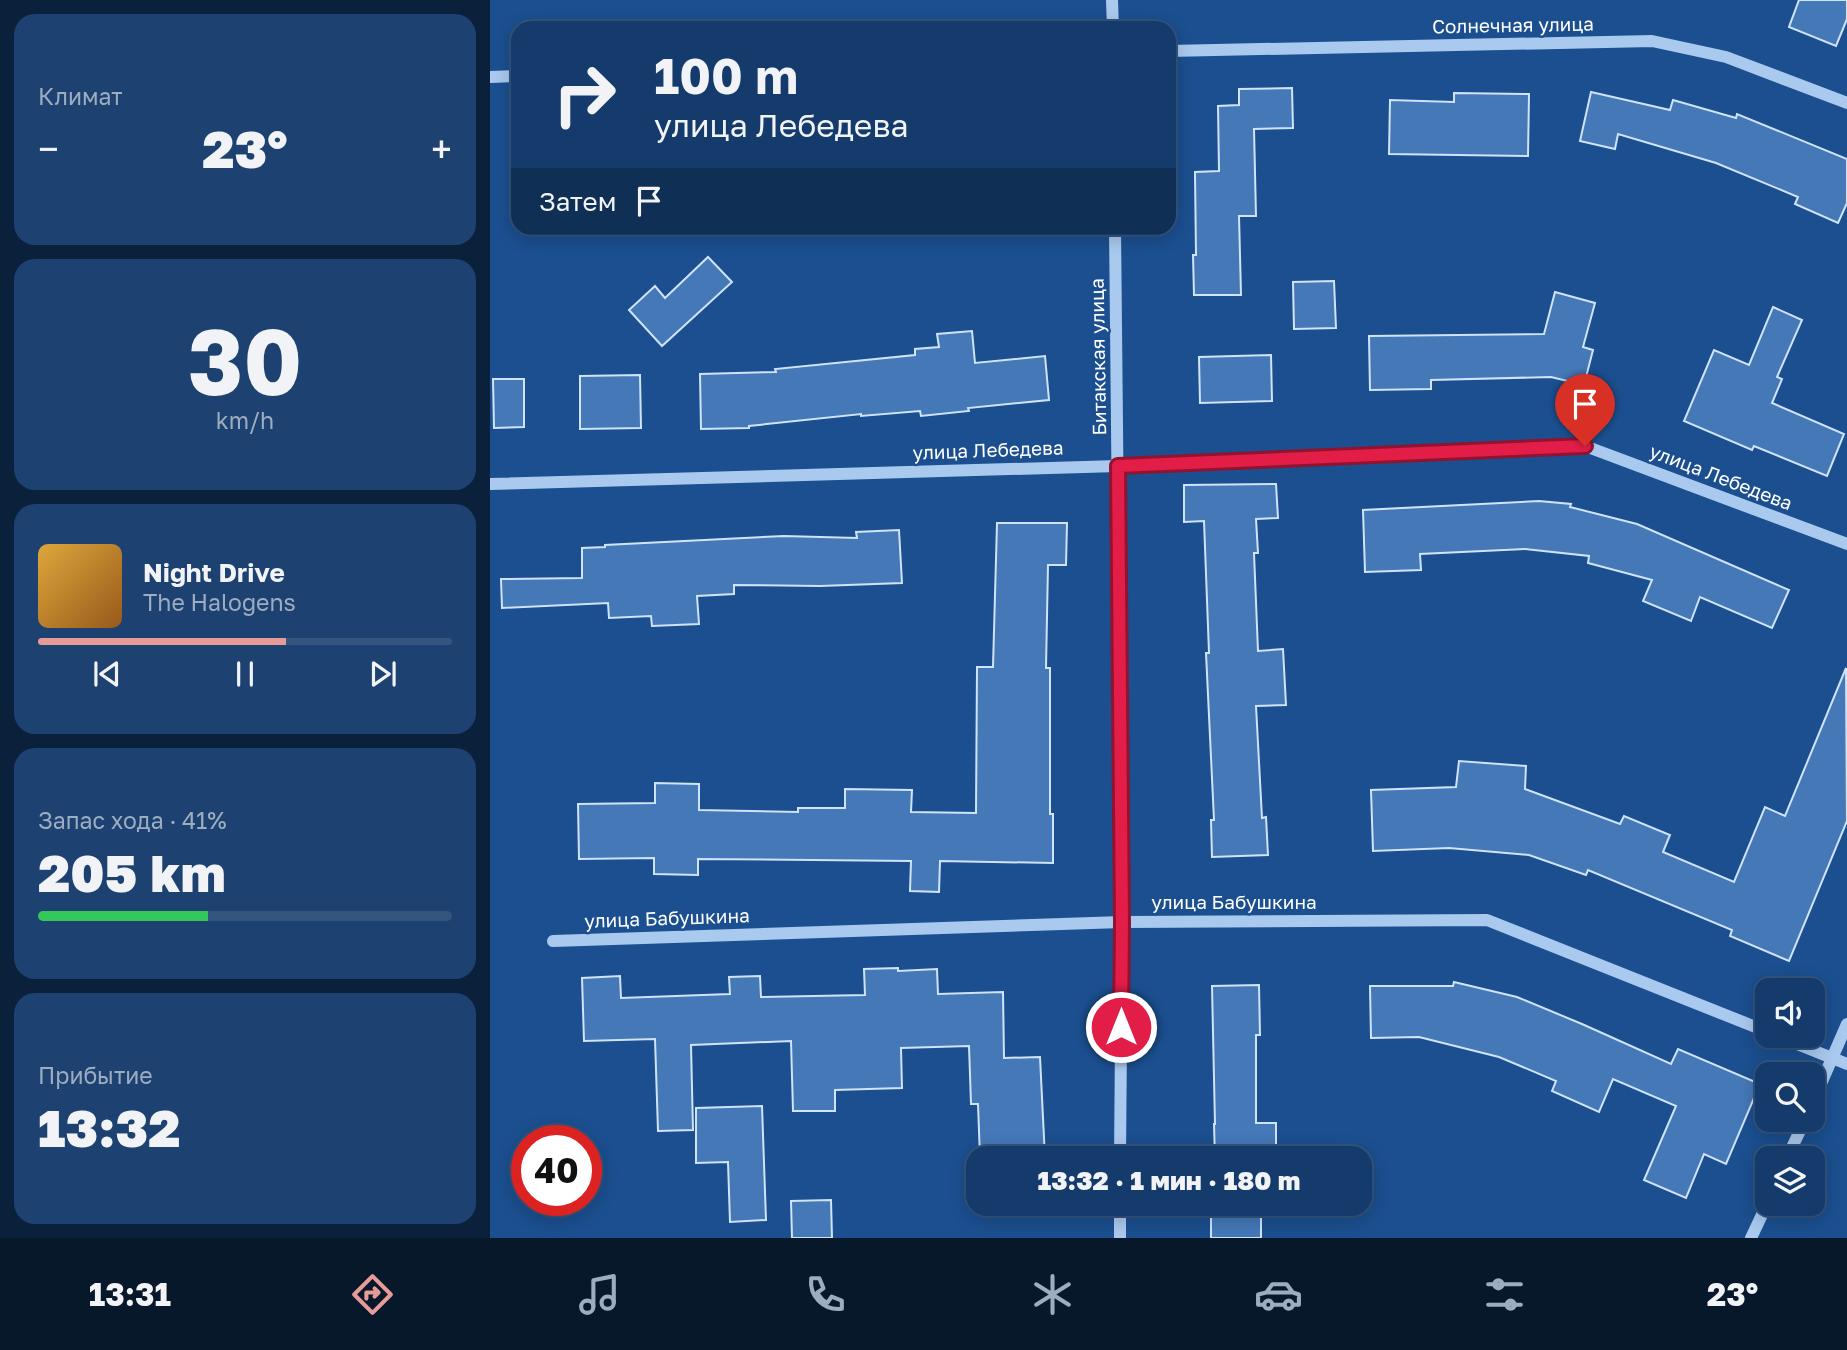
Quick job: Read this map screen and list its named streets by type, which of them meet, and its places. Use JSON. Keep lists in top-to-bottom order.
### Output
{
  "streets": {
    "street": [
      "Солнечная улица",
      "Битакская улица",
      "улица Лебедева",
      "улица Бабушкина"
    ]
  },
  "crossings": [
    ["Битакская улица", "улица Лебедева"],
    ["Битакская улица", "улица Бабушкина"]
  ],
  "page": {
    "tile": [
      "Климат",
      ["30", "km/h"],
      ["Запас хода · 41%", "205 km"],
      ["Прибытие", "13:32"]
    ],
    "turn": ["100 m", "улица Лебедева"],
    "heat": ["−", "23°", "+"],
    "then": "Затем",
    "song": ["Night Drive", "The Halogens"],
    "limit": "40",
    "trip": "13:32 · 1 мин · 180 m",
    "tabs": ["13:31", "23°"]
  }
}
